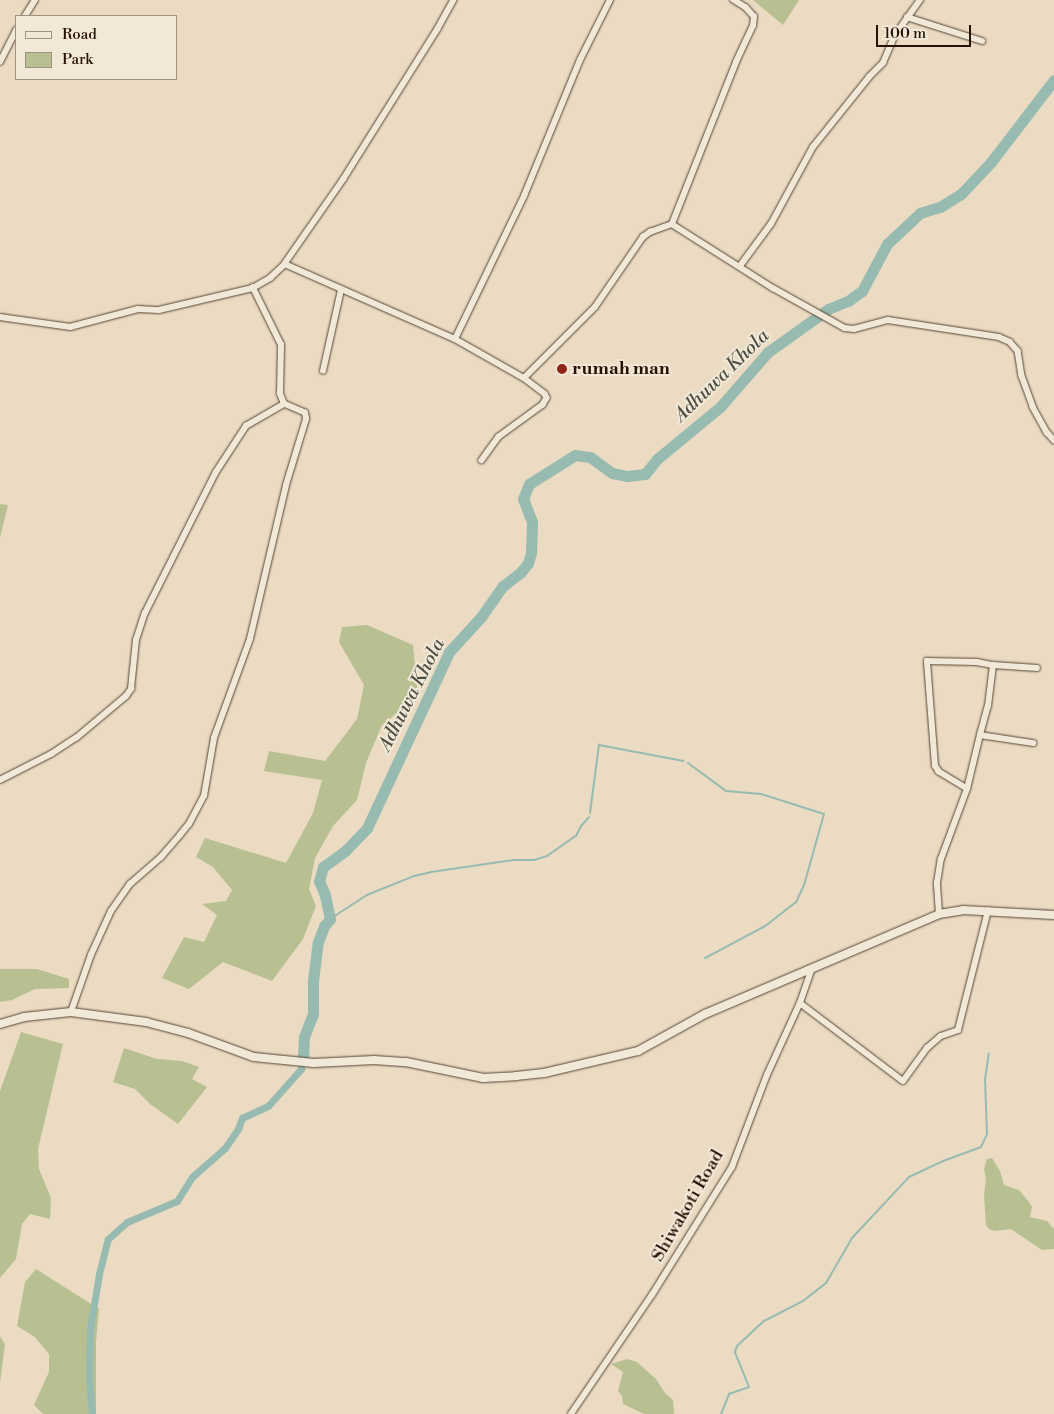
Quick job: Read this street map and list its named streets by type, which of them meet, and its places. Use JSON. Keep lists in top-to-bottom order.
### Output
{
  "streets": {
    "street": ["Shiwakoti Road"]
  },
  "water": ["Adhuwa Khola"],
  "places": ["rumah man"],
  "legend": ["Road", "Park"],
  "scale_bar": "100 m"
}
